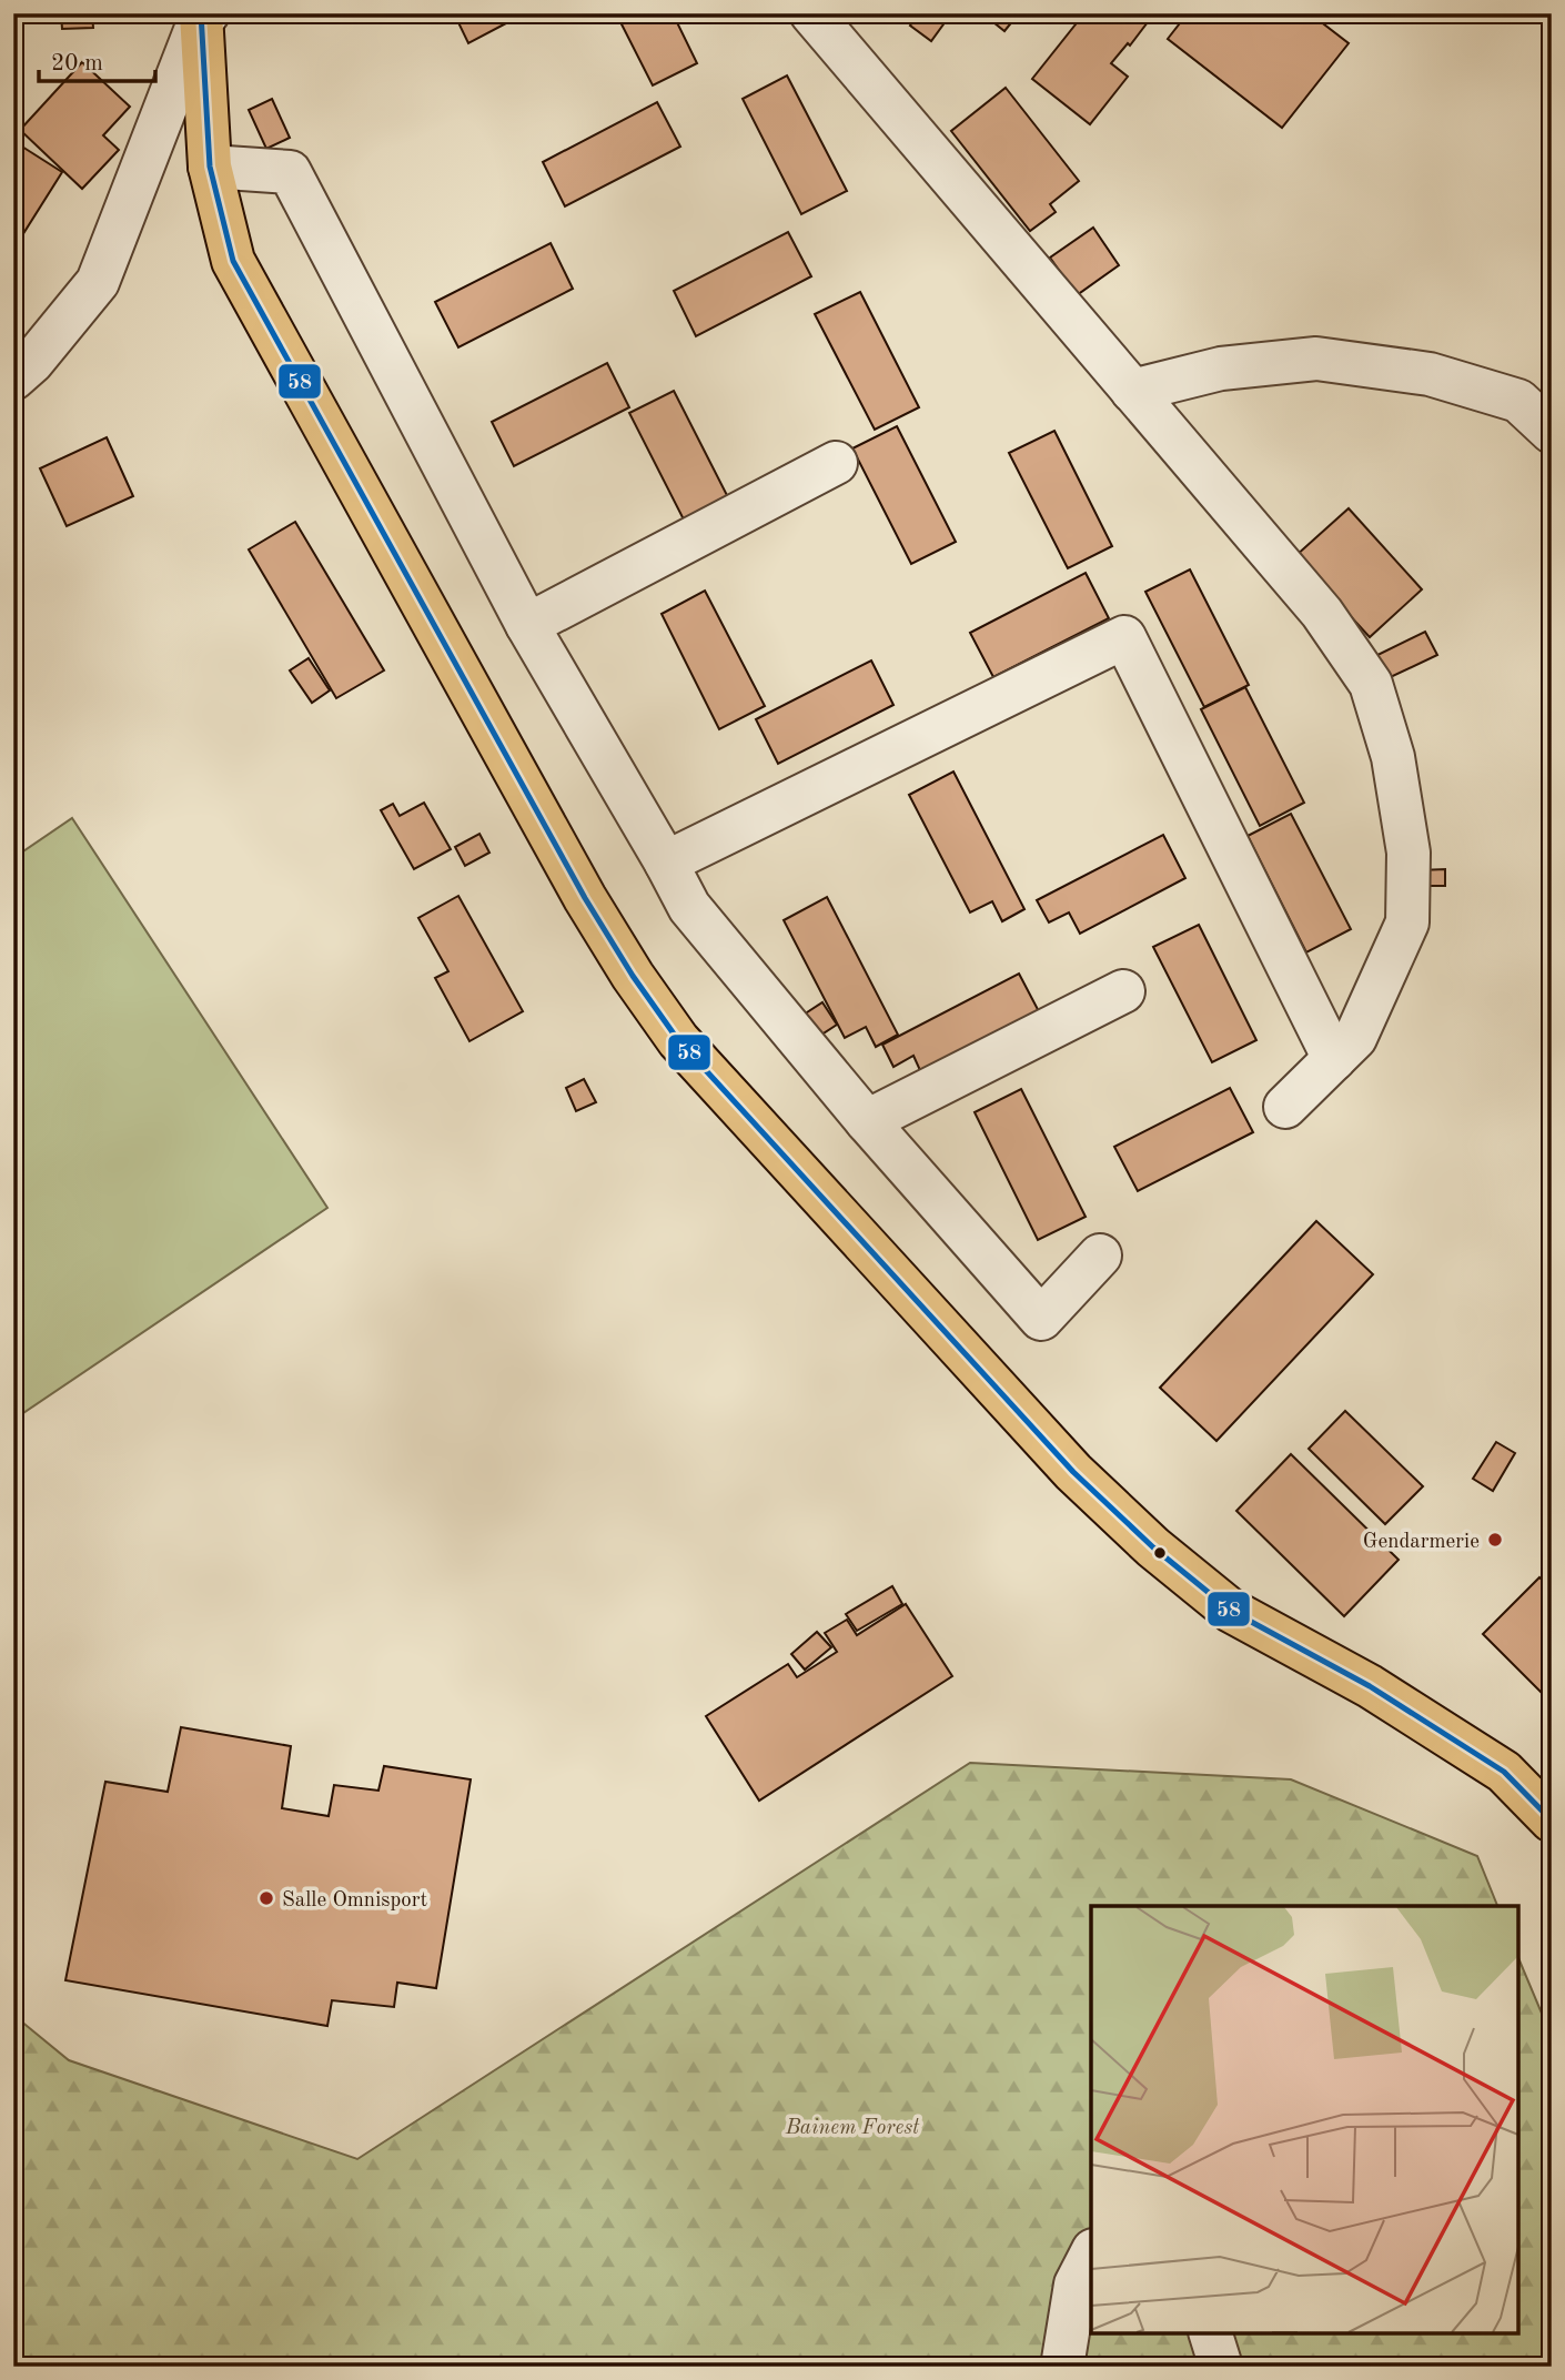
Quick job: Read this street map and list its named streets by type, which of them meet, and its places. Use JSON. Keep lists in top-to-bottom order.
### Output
{
  "parks": ["Bainem Forest"],
  "places": ["Gendarmerie", "Salle Omnisport"],
  "lines": ["transit line 58"],
  "scale_bar": "20 m"
}
